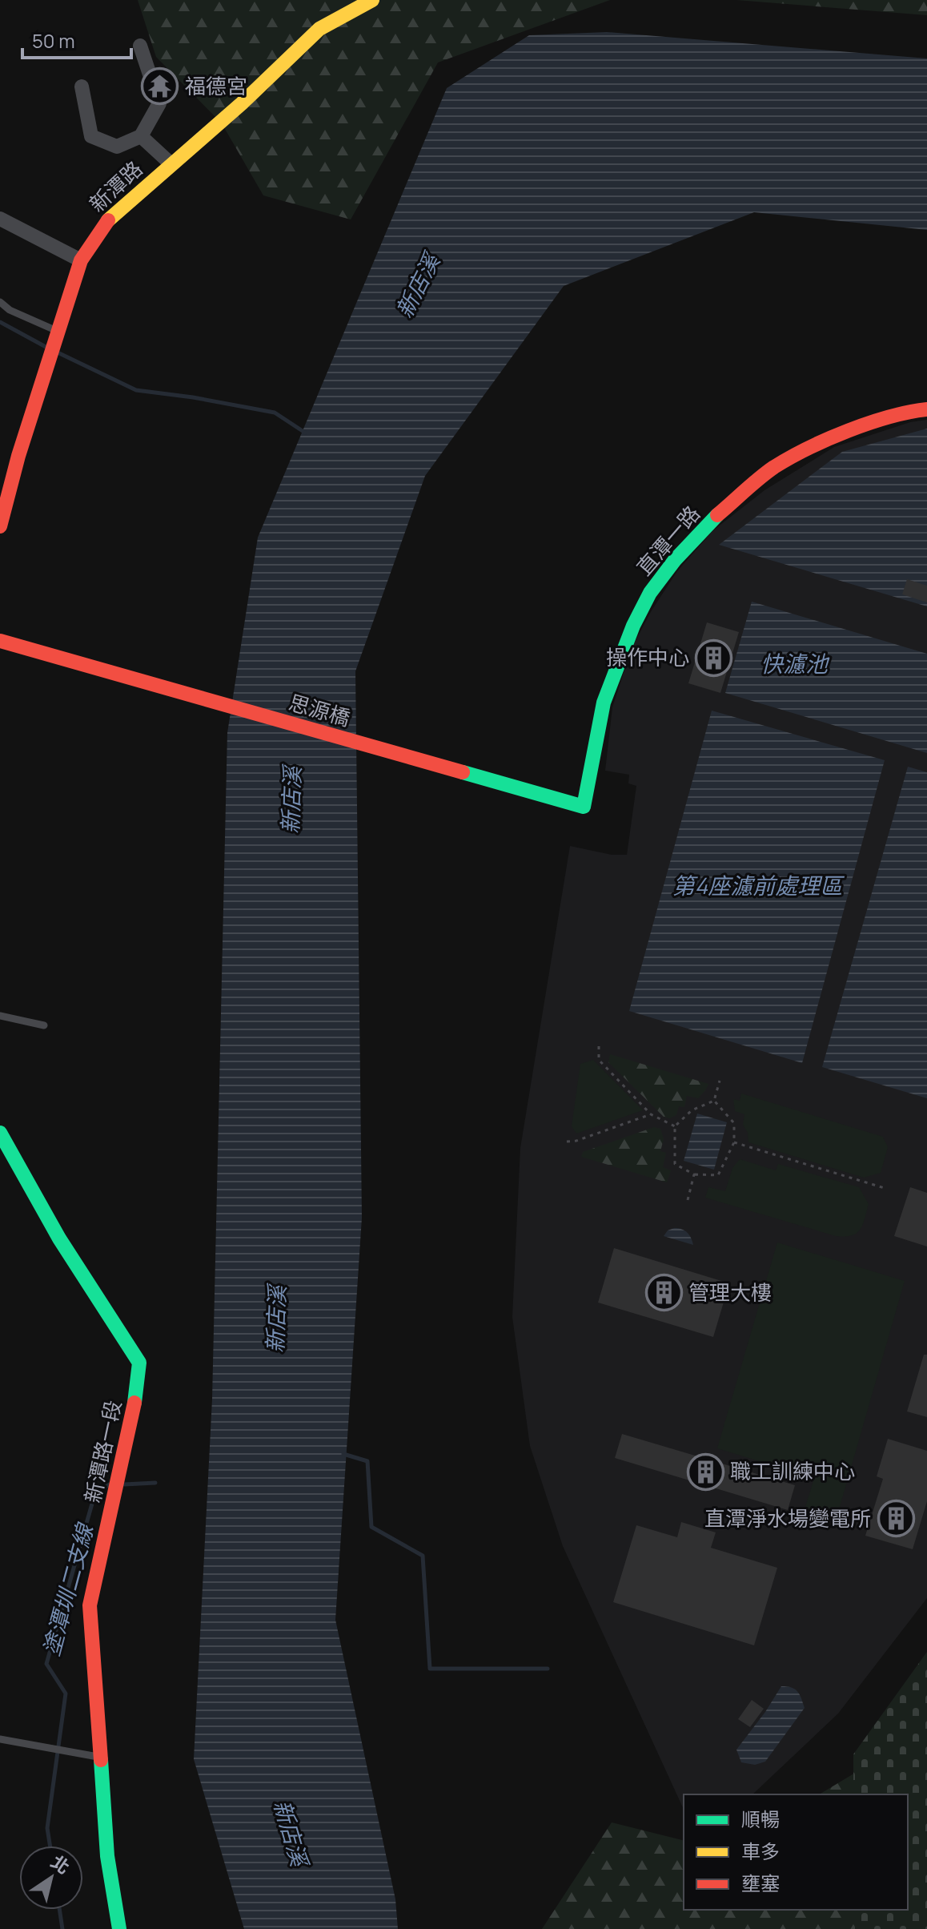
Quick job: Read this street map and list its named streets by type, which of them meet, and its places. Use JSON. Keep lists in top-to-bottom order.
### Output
{
  "streets": {
    "street": [
      "新潭路",
      "直潭一路",
      "思源橋",
      "新潭路一段"
    ]
  },
  "crossings": [
    ["直潭一路", "思源橋"]
  ],
  "water": [
    "新店溪",
    "快濾池",
    "第4座濾前處理區",
    "塗潭圳二支線"
  ],
  "places": {
    "temple": ["福德宮"],
    "building": [
      "操作中心",
      "管理大樓",
      "職工訓練中心",
      "直潭淨水場變電所"
    ]
  },
  "legend": ["順暢", "車多", "壅塞"],
  "scale_bar": "50 m",
  "north": "top right"
}
